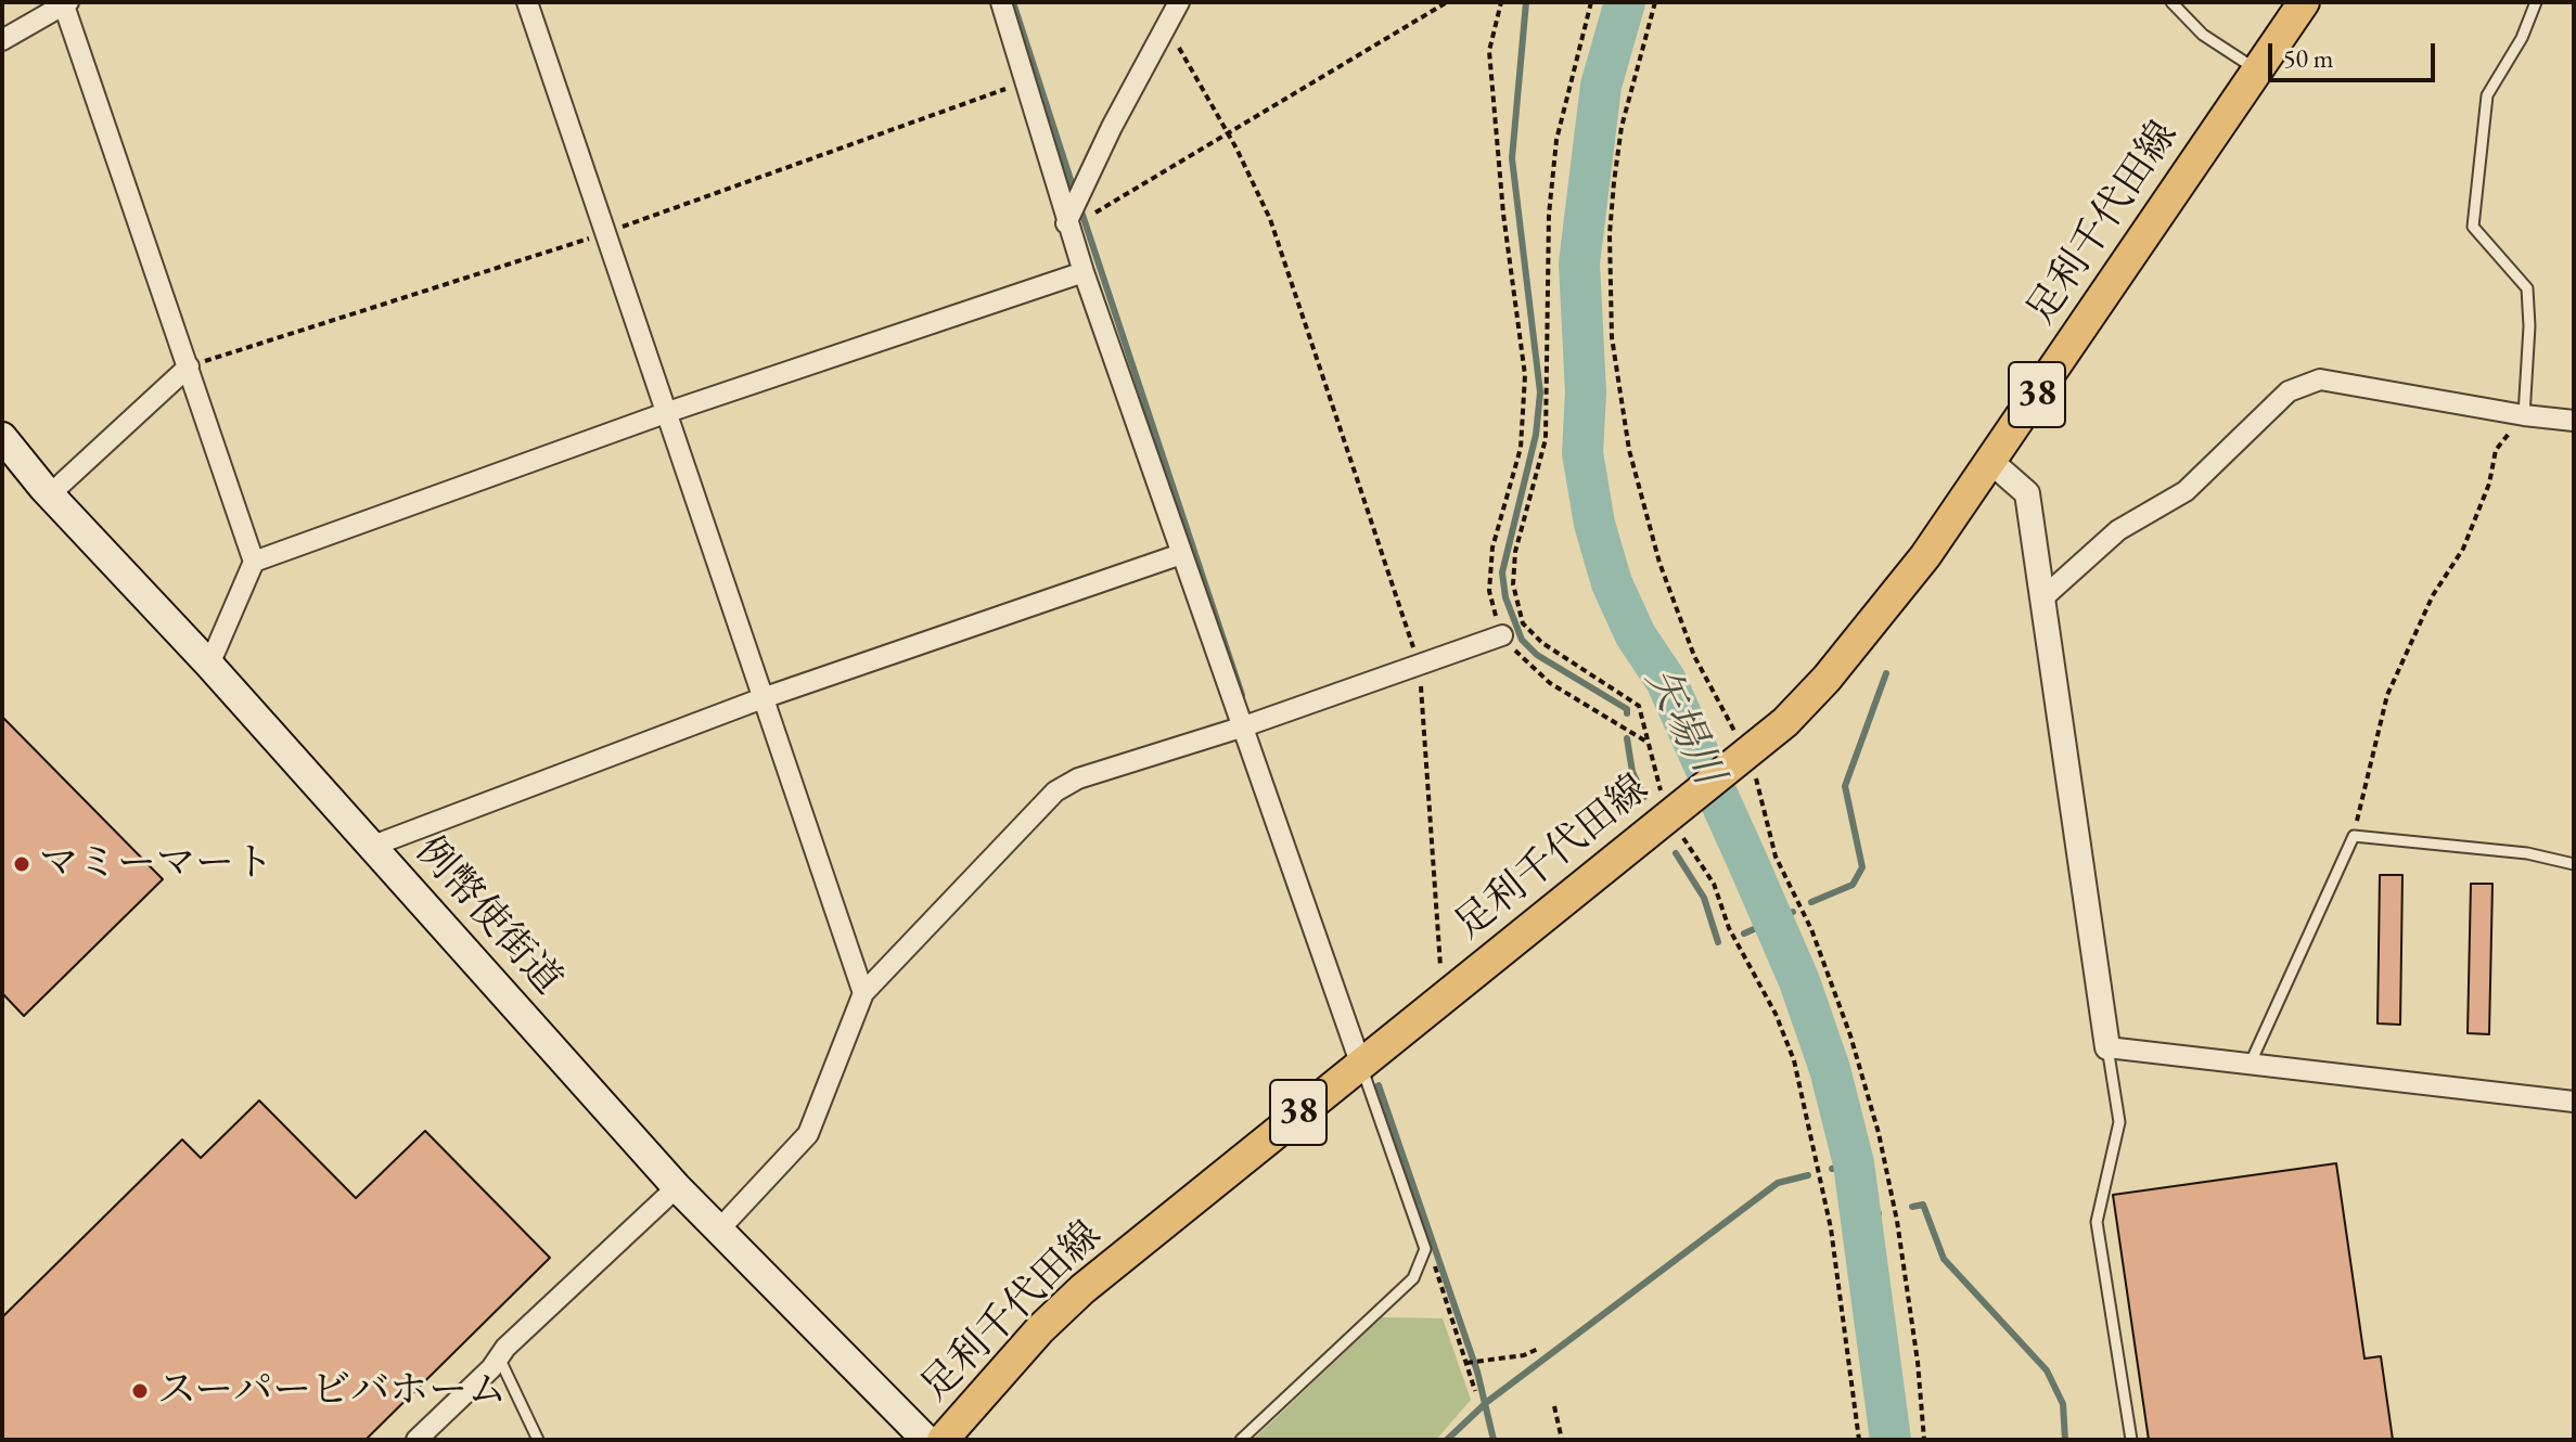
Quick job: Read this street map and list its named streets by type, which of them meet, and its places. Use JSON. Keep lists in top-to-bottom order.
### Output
{
  "streets": {
    "main road": ["足利千代田線", "38", "例幣使街道"]
  },
  "water": ["矢場川"],
  "places": ["マミーマート", "スーパービバホーム"],
  "scale_bar": "50 m"
}
